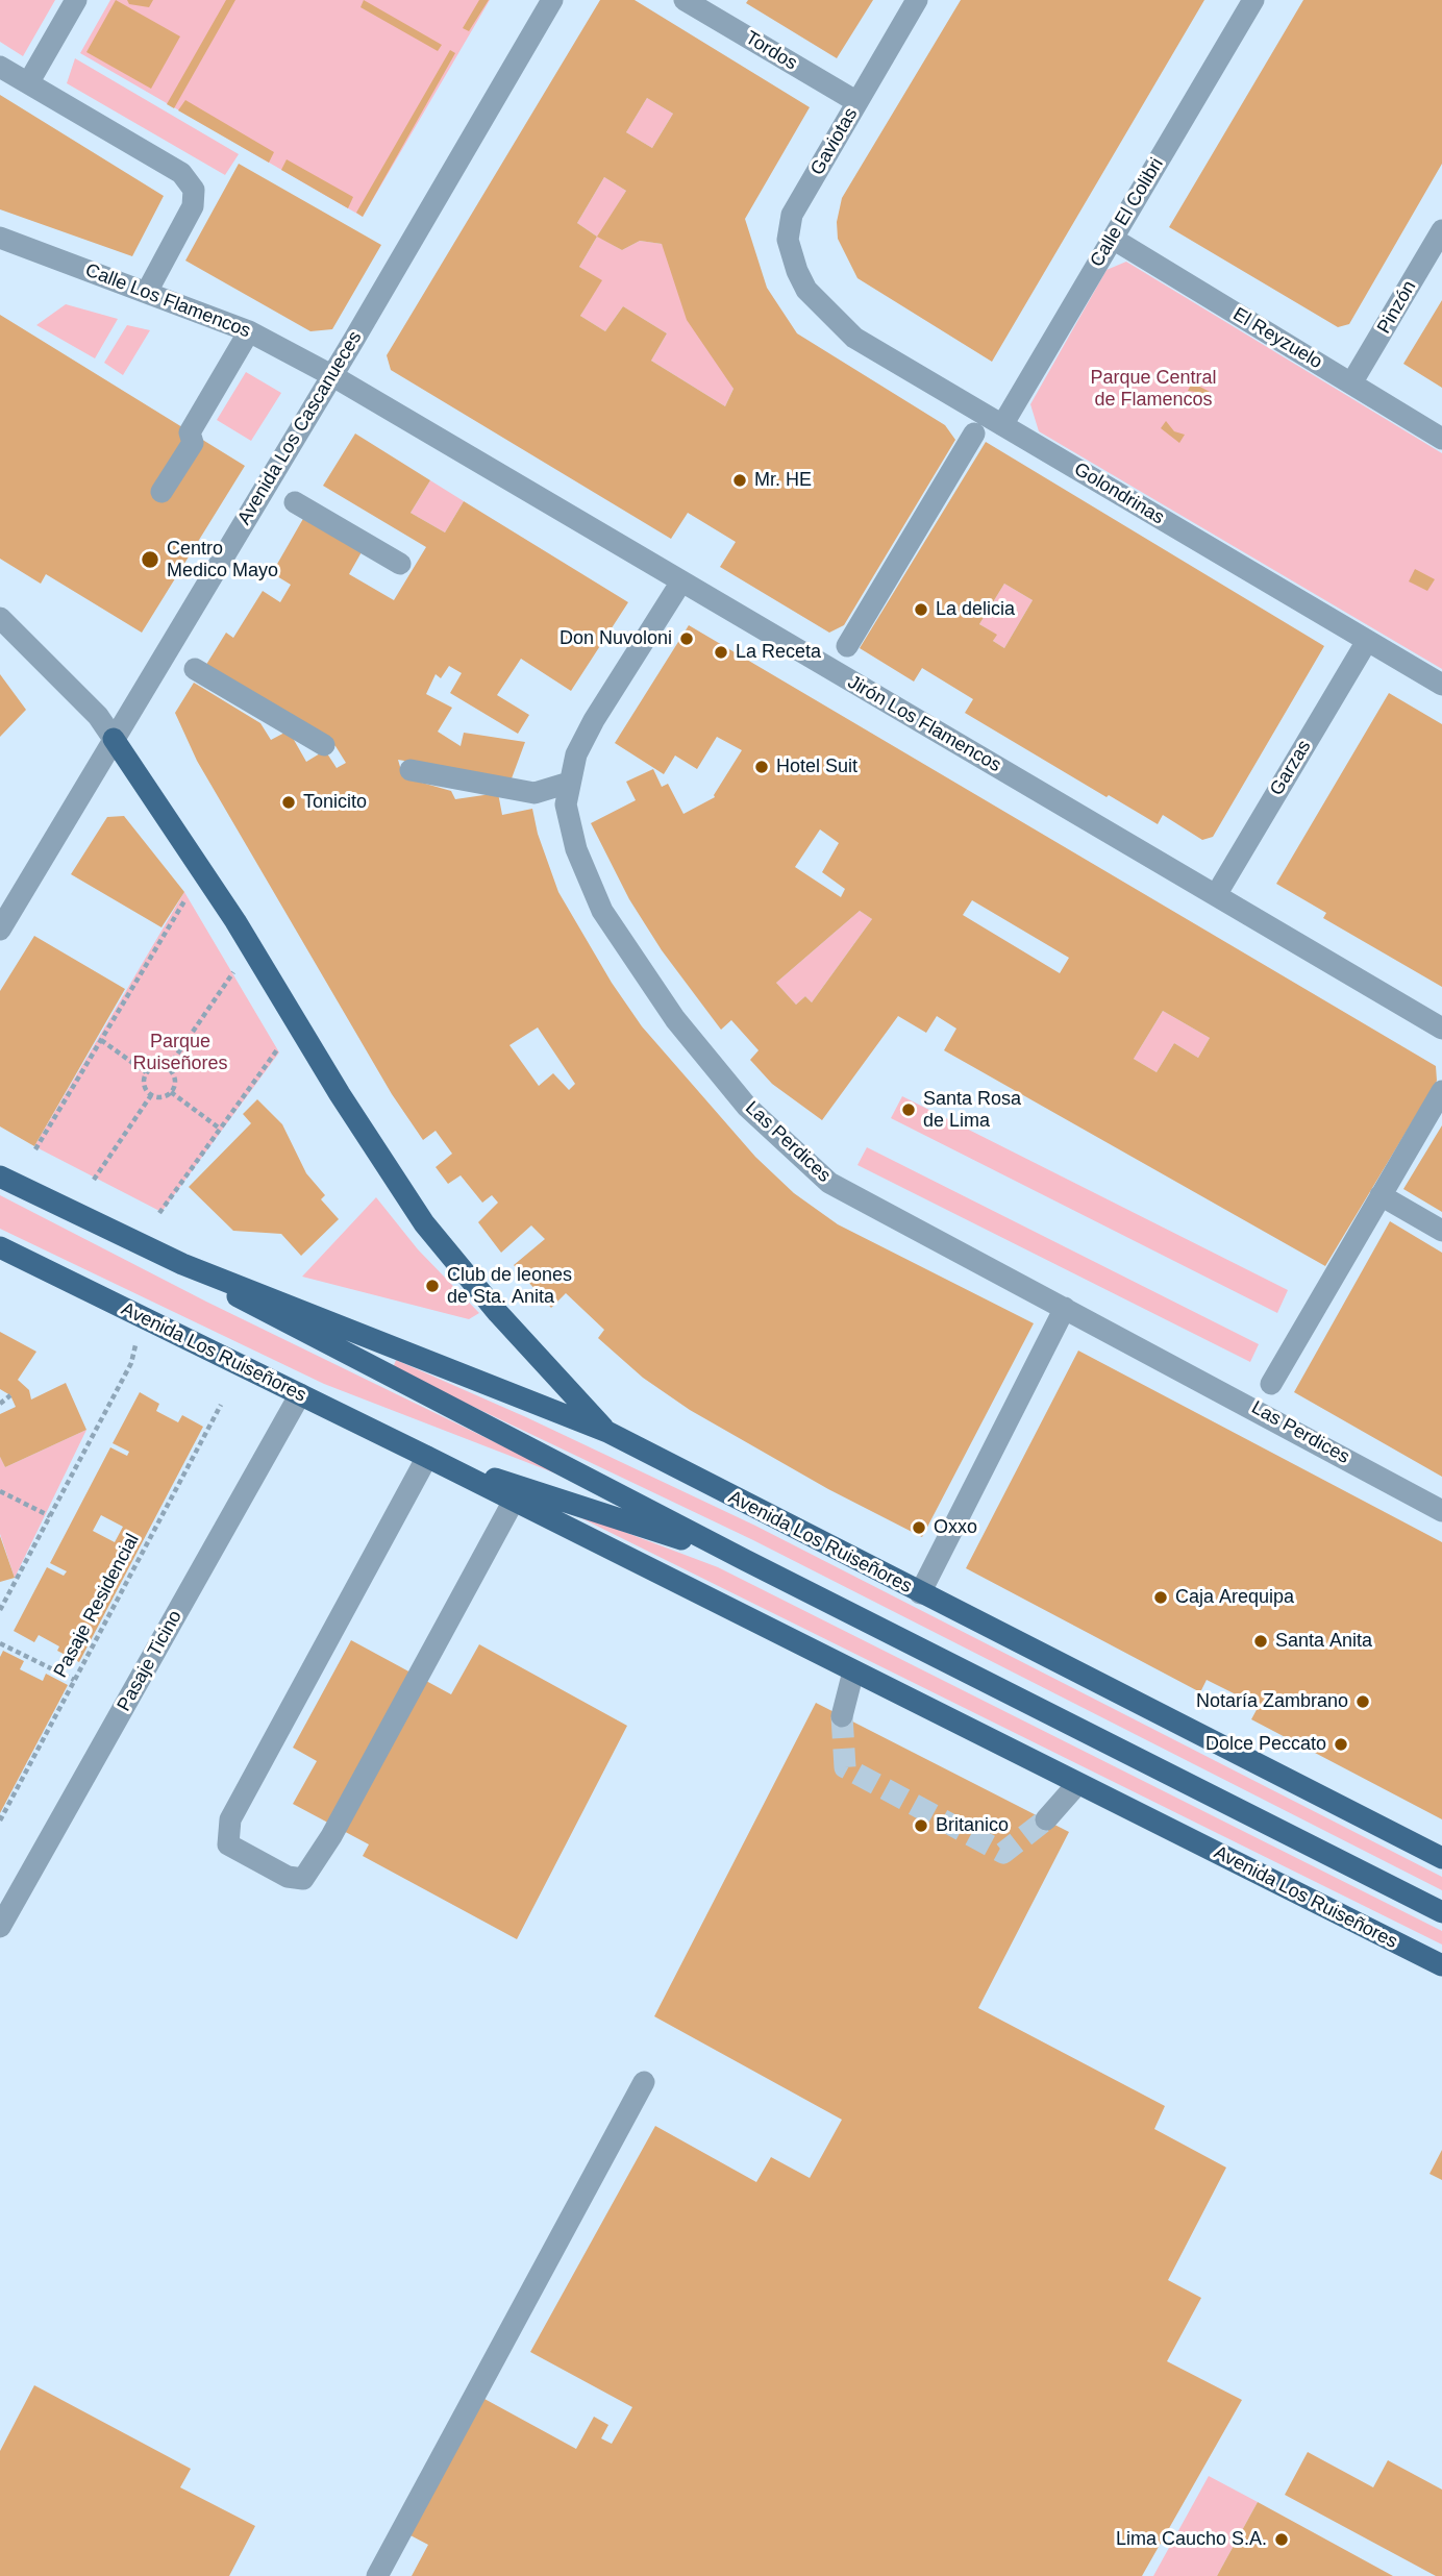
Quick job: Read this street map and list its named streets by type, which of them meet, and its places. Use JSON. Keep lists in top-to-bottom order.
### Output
{
  "streets": {
    "main road": ["Avenida Los Ruiseñores"],
    "street": [
      "Tordos",
      "Gaviotas",
      "Calle El Colibri",
      "Calle Los Flamencos",
      "Pinzón",
      "El Reyzuelo",
      "Avenida Los Cascanueces",
      "Golondrinas",
      "Jirón Los Flamencos",
      "Garzas",
      "Las Perdices",
      "Pasaje Ticino"
    ],
    "path": ["Pasaje Residencial"]
  },
  "crossings": [
    ["Tordos", "Gaviotas"],
    ["Gaviotas", "Golondrinas"],
    ["Calle El Colibri", "El Reyzuelo"],
    ["Calle El Colibri", "Golondrinas"],
    ["Calle Los Flamencos", "Avenida Los Cascanueces"],
    ["Calle Los Flamencos", "Jirón Los Flamencos"],
    ["Pinzón", "El Reyzuelo"],
    ["Avenida Los Cascanueces", "Jirón Los Flamencos"],
    ["Golondrinas", "Garzas"],
    ["Jirón Los Flamencos", "Garzas"],
    ["Jirón Los Flamencos", "Las Perdices"],
    ["Avenida Los Ruiseñores", "Pasaje Ticino"]
  ],
  "parks": ["Parque Central de Flamencos", "Parque Ruiseñores"],
  "places": [
    "Mr. HE",
    "Centro Medico Mayo",
    "La delicia",
    "Don Nuvoloni",
    "La Receta",
    "Hotel Suit",
    "Tonicito",
    "Santa Rosa de Lima",
    "Club de leones de Sta. Anita",
    "Oxxo",
    "Caja Arequipa",
    "Santa Anita",
    "Notaría Zambrano",
    "Dolce Peccato",
    "Britanico",
    "Lima Caucho S.A."
  ]
}
